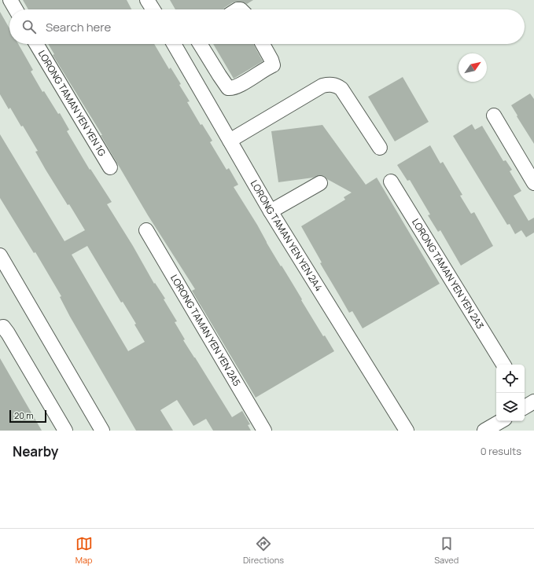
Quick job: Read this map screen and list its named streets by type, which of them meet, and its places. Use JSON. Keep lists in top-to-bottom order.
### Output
{
  "streets": {
    "street": [
      "LORONG TAMAN YEN YEN 1G",
      "LORONG TAMAN YEN YEN 2A4",
      "LORONG TAMAN YEN YEN 2A3",
      "LORONG TAMAN YEN YEN 2A5"
    ]
  },
  "scale_bar": "20 m",
  "north": "top right",
  "page": {
    "search": "Search here",
    "scale": "20 m",
    "heading": ["Nearby", "0 results"],
    "nav": ["Map", "Directions", "Saved"]
  }
}
